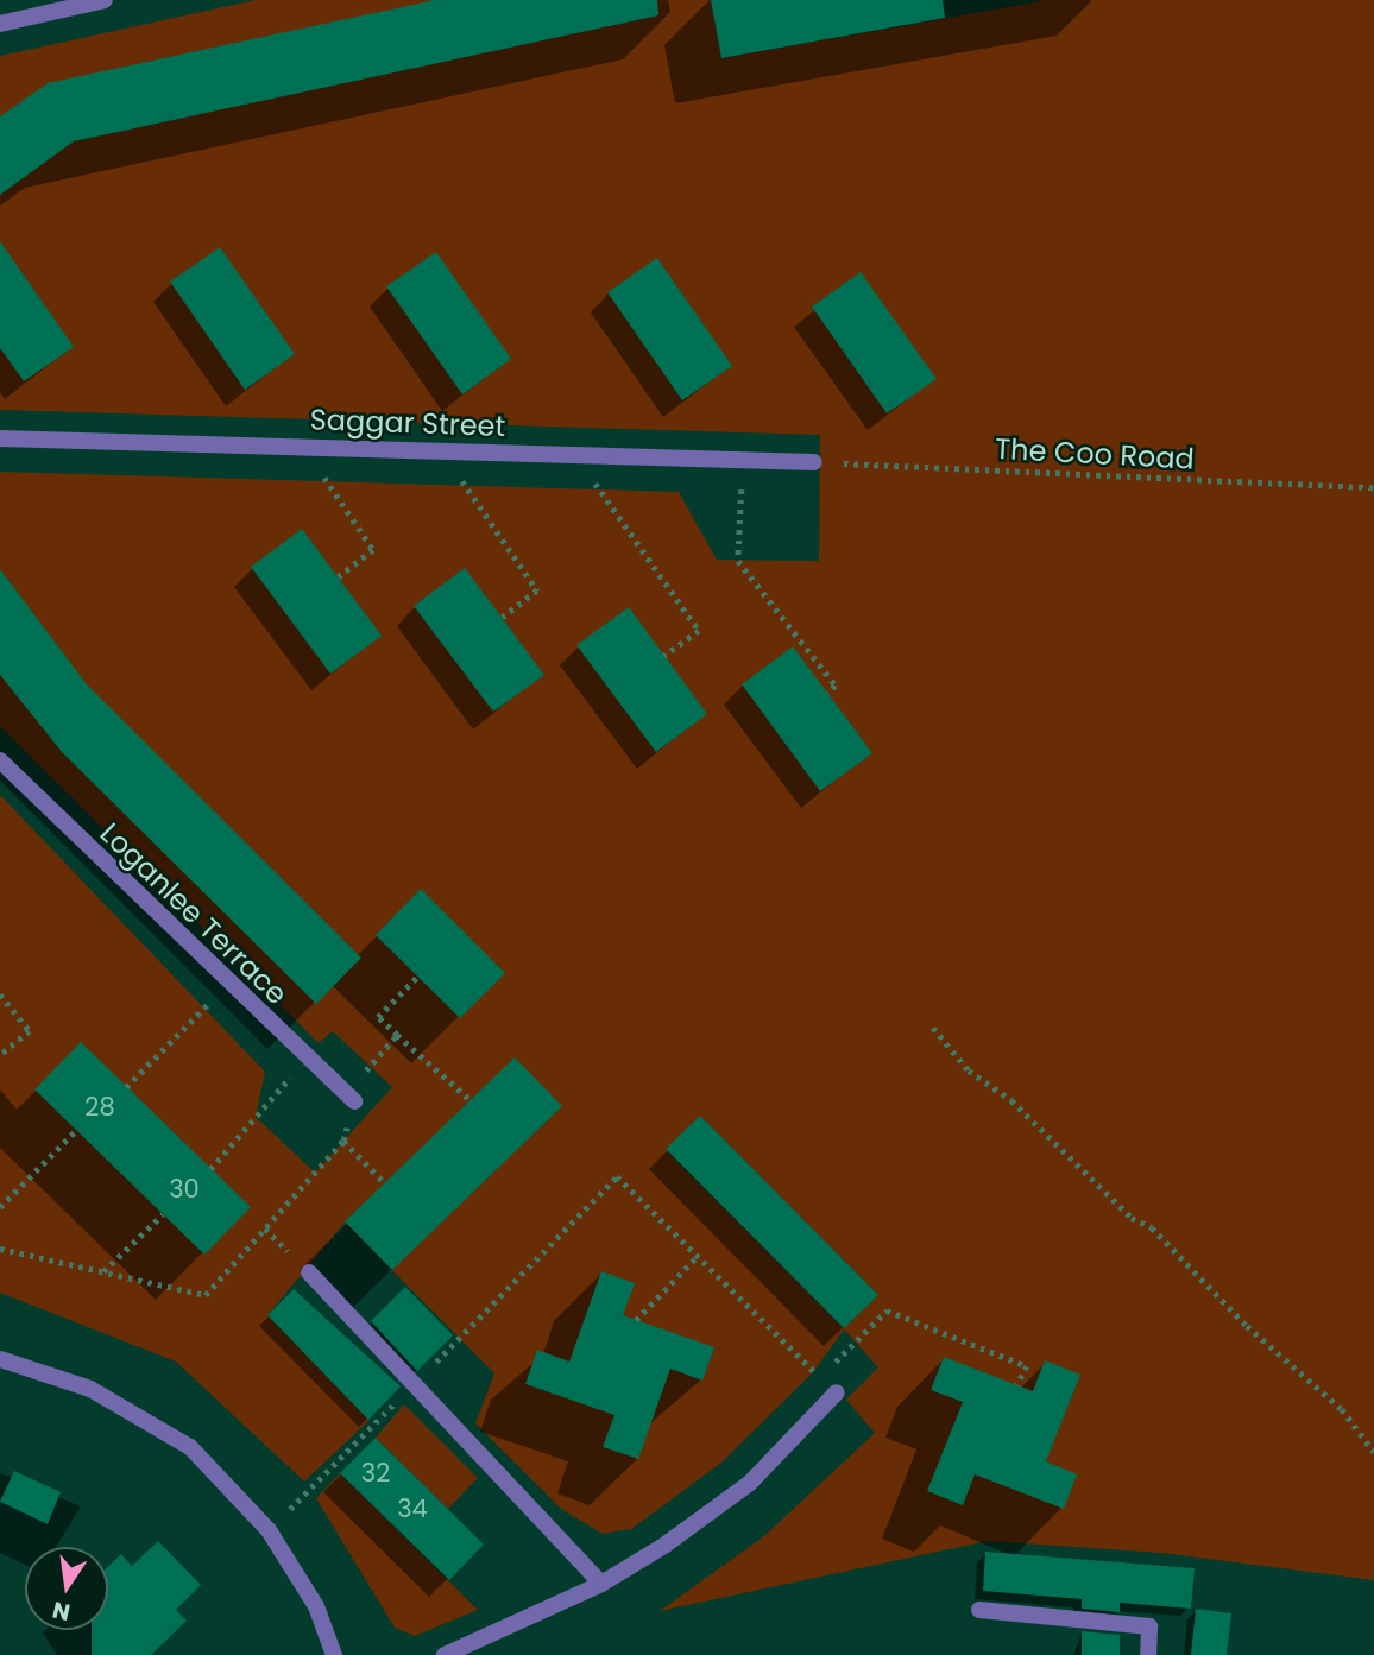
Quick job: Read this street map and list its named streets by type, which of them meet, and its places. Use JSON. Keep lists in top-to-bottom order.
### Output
{
  "streets": {
    "street": ["Saggar Street", "Loganlee Terrace"],
    "path": ["The Coo Road"]
  },
  "crossings": [
    ["Saggar Street", "The Coo Road"]
  ],
  "house_numbers": [
    "28",
    "30",
    "32",
    "34"
  ],
  "north": "bottom"
}
